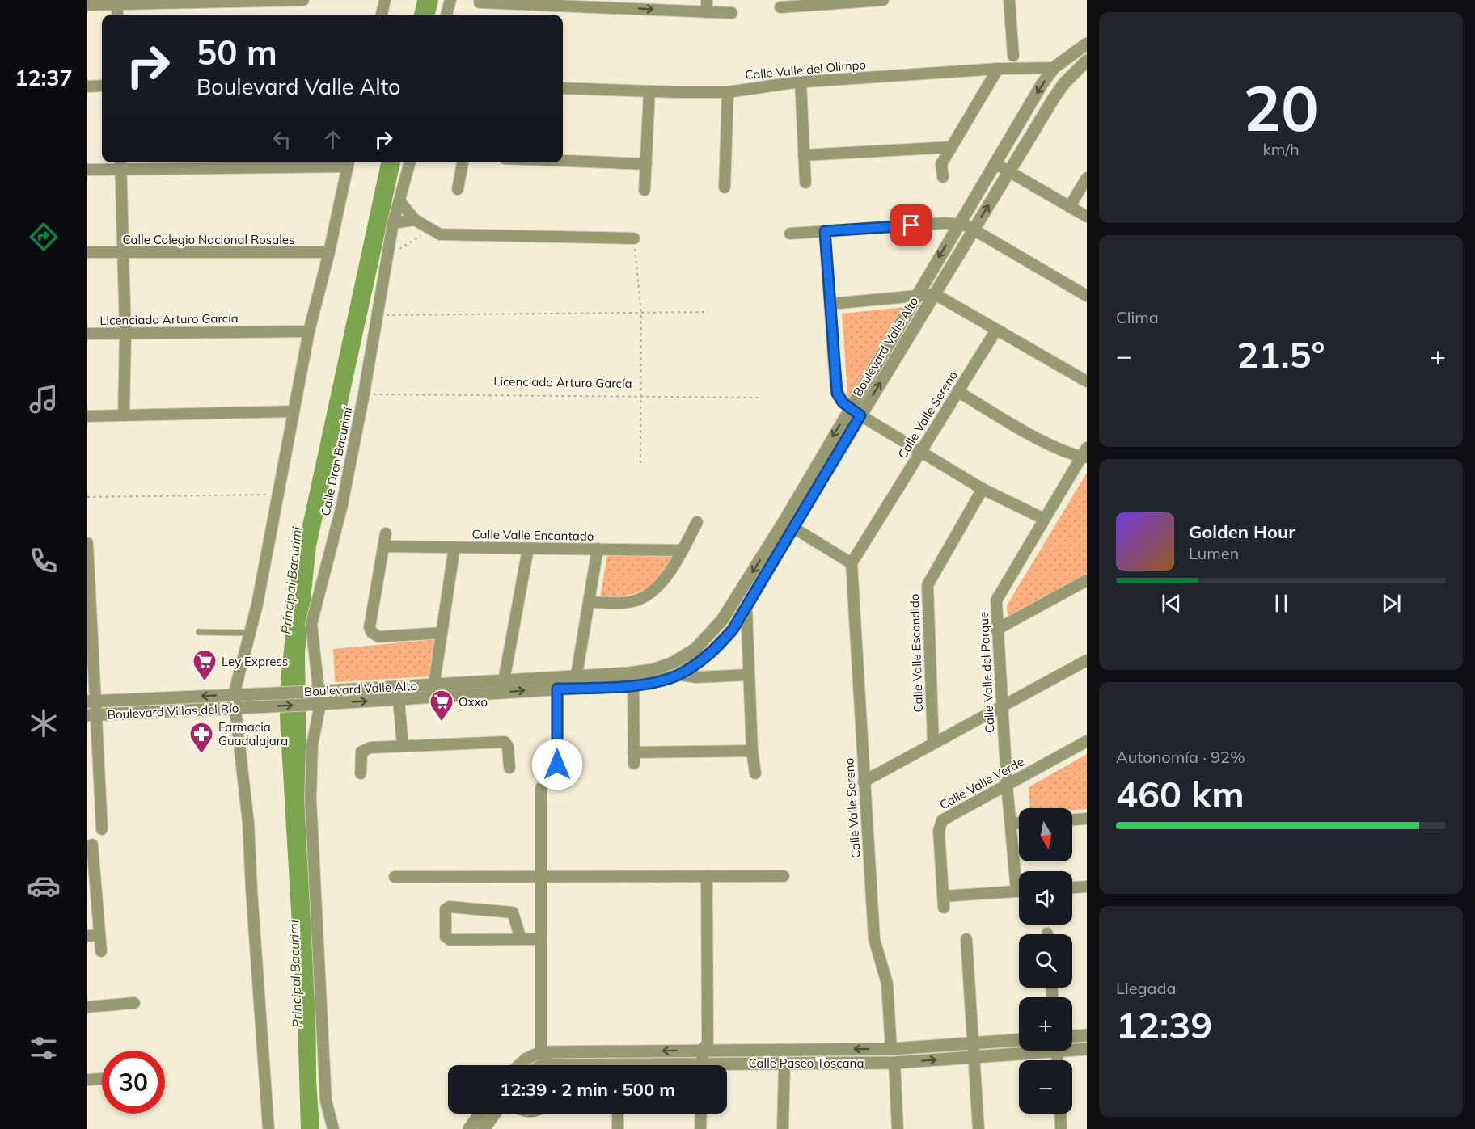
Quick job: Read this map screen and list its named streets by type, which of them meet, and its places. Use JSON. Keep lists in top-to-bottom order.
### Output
{
  "streets": {
    "street": [
      "Calle Valle del Olimpo",
      "Calle Colegio Nacional Rosales",
      "Licenciado Arturo García",
      "Boulevard Valle Alto",
      "Calle Valle Sereno",
      "Calle Dren Bacurimí",
      "Calle Valle Encantado",
      "Calle Valle Escondido",
      "Calle Valle del Parque",
      "Boulevard Villas del Río",
      "Calle Valle Verde",
      "Calle Paseo Toscana"
    ]
  },
  "crossings": [
    ["Calle Valle del Olimpo", "Boulevard Valle Alto"],
    ["Licenciado Arturo García", "Calle Dren Bacurimí"],
    ["Boulevard Valle Alto", "Calle Dren Bacurimí"],
    ["Boulevard Valle Alto", "Boulevard Villas del Río"],
    ["Calle Valle Sereno", "Calle Paseo Toscana"],
    ["Calle Valle del Parque", "Calle Valle Verde"]
  ],
  "water": ["Principal Bacurimi"],
  "places": {
    "supermarket": ["Ley Express", "Oxxo"],
    "pharmacy": ["Farmacia Guadalajara"]
  },
  "north": "bottom",
  "page": {
    "tabs": "12:37",
    "tile": [
      ["20", "km/h"],
      "Clima",
      ["Autonomía · 92%", "460 km"],
      ["Llegada", "12:39"]
    ],
    "turn": ["50 m", "Boulevard Valle Alto"],
    "heat": ["−", "21.5°", "+"],
    "song": ["Golden Hour", "Lumen"],
    "map_buttons": ["+", "−"],
    "limit": "30",
    "trip": "12:39 · 2 min · 500 m"
  }
}
